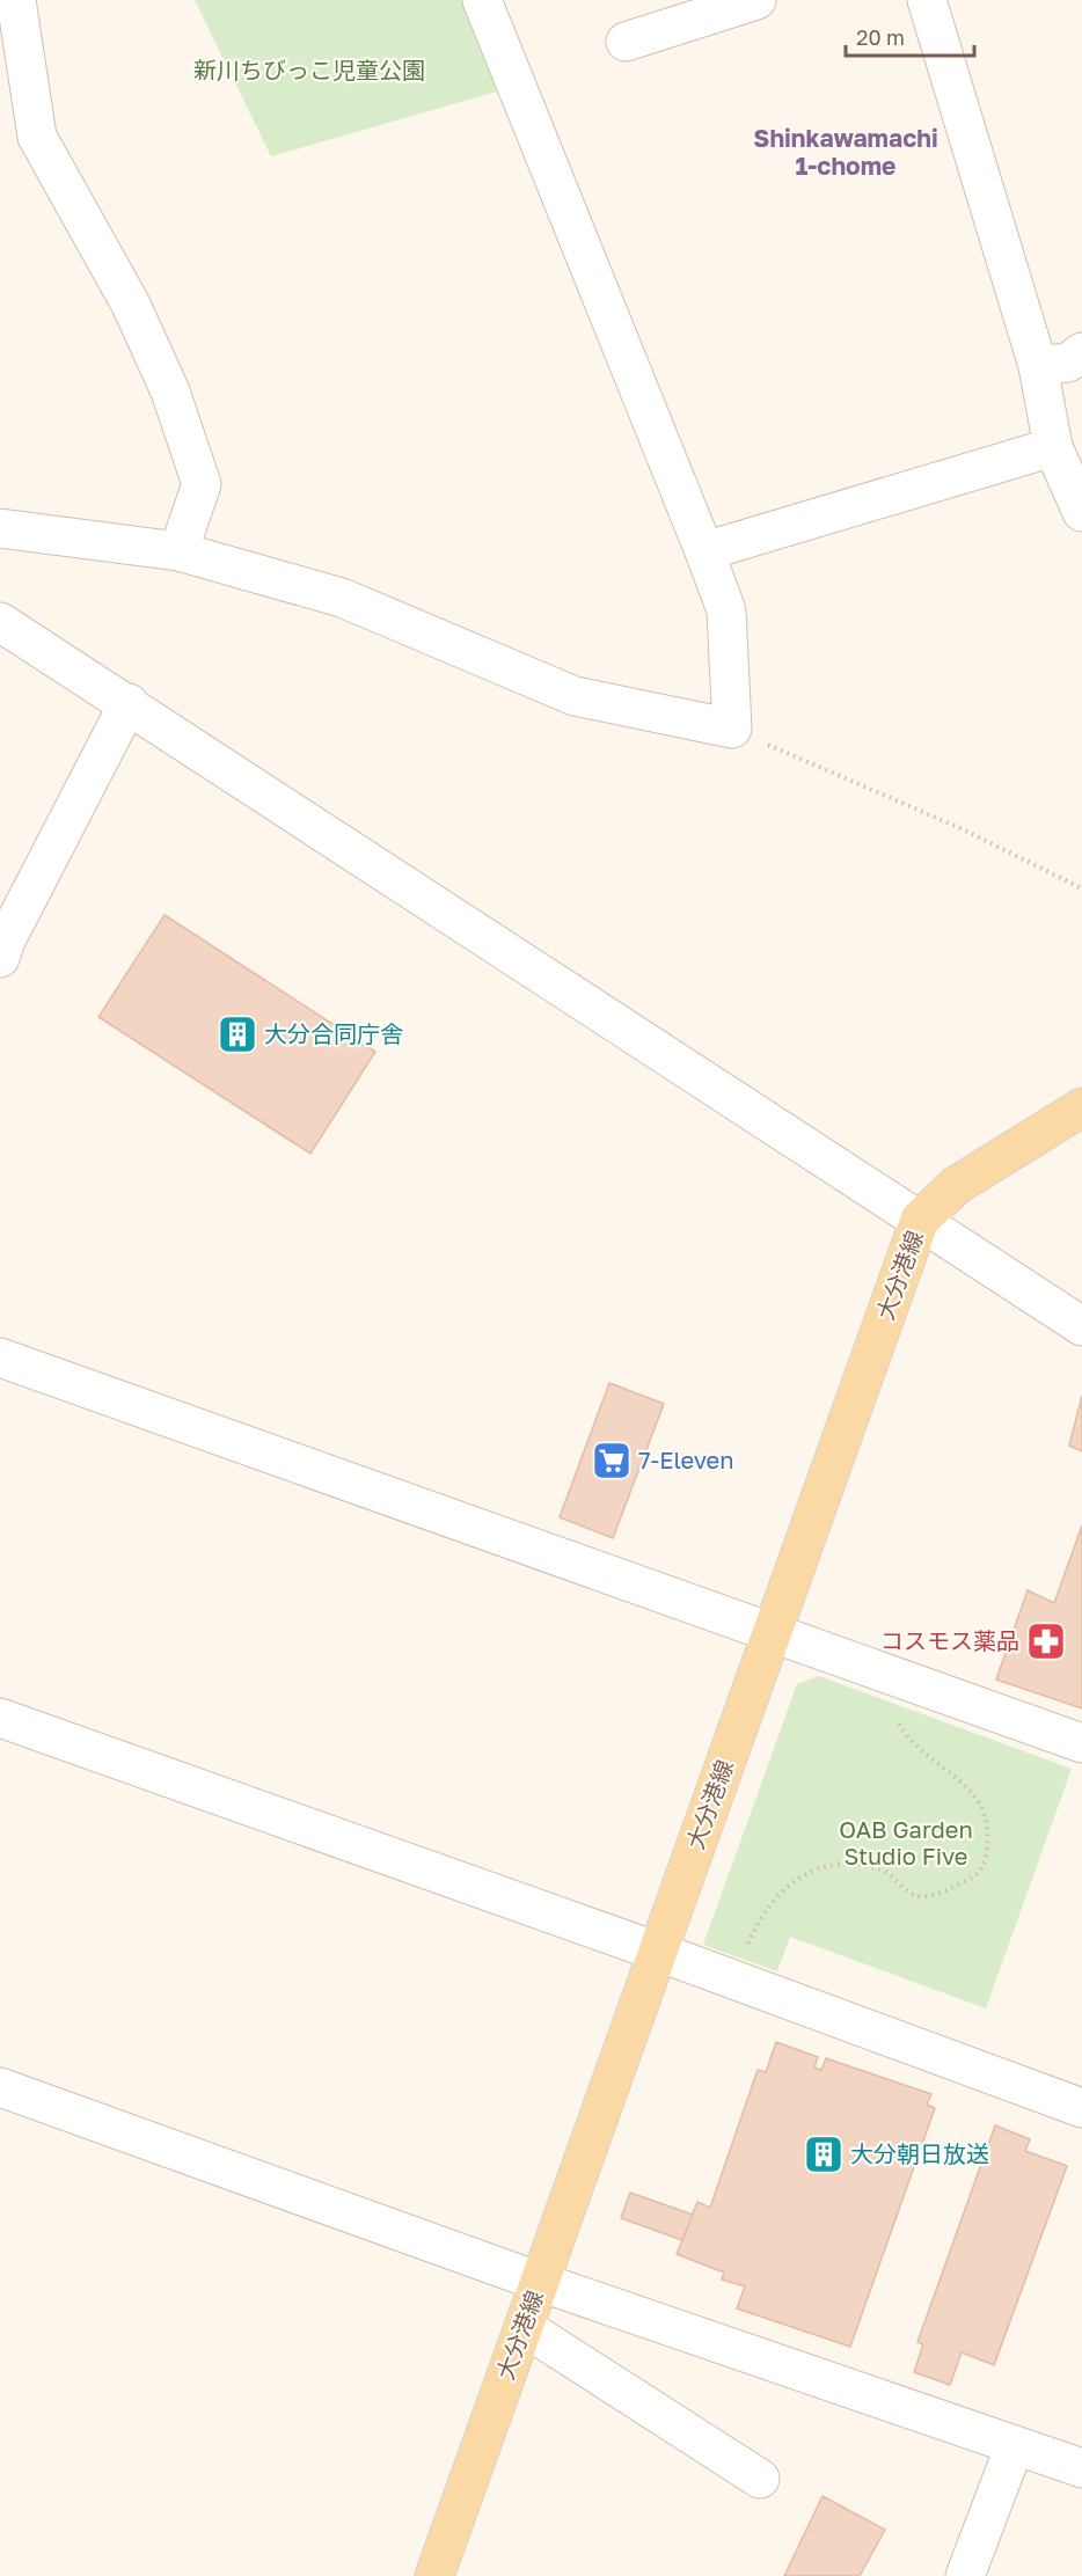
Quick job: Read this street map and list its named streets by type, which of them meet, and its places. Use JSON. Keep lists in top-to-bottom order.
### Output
{
  "streets": {
    "main road": ["大分港線"]
  },
  "districts": ["Shinkawamachi 1-chome"],
  "parks": ["新川ちびっこ児童公園", "OAB Garden Studio Five"],
  "places": {
    "building": ["大分合同庁舎", "大分朝日放送"],
    "supermarket": ["7-Eleven"],
    "pharmacy": ["コスモス薬品"]
  },
  "scale_bar": "20 m"
}
